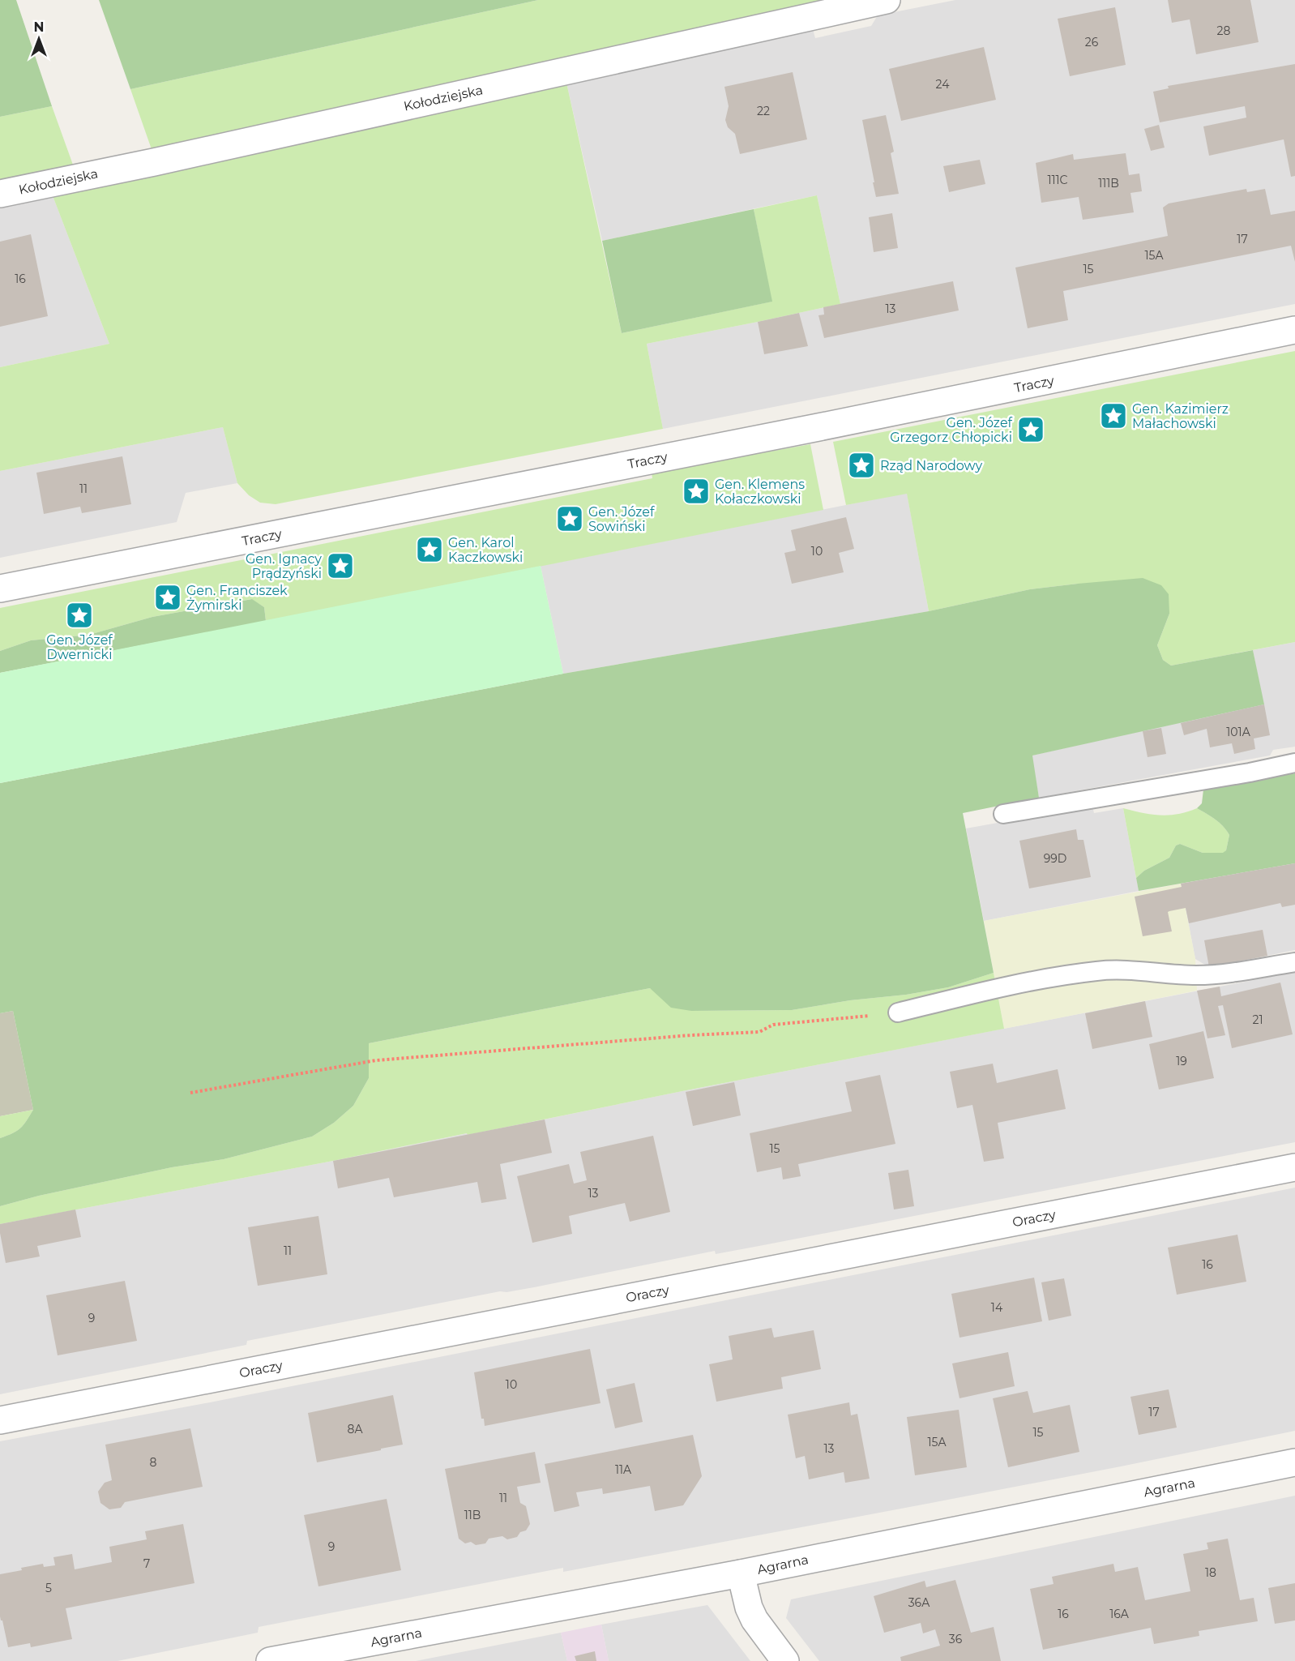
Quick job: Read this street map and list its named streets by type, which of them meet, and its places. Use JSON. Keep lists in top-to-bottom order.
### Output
{
  "streets": {
    "street": [
      "Kołodziejska",
      "Traczy",
      "Oraczy",
      "Agrarna"
    ]
  },
  "places": {
    "place": [
      "Gen. Kazimierz Małachowski",
      "Gen. Józef Grzegorz Chłopicki",
      "Rząd Narodowy",
      "Gen. Klemens Kołaczkowski",
      "Gen. Józef Sowiński",
      "Gen. Karol Kaczkowski",
      "Gen. Ignacy Prądzyński",
      "Gen. Franciszek Żymirski",
      "Gen. Józef Dwernicki"
    ]
  },
  "house_numbers": [
    "28",
    "26",
    "24",
    "22",
    "111C",
    "111B",
    "17",
    "15A",
    "15",
    "16",
    "13",
    "11",
    "10",
    "101A",
    "99D",
    "21",
    "19",
    "15",
    "13",
    "11",
    "16",
    "14",
    "9",
    "10",
    "17",
    "8A",
    "15",
    "15A",
    "13",
    "8",
    "11A",
    "11",
    "11B",
    "9",
    "7",
    "18",
    "5",
    "36A",
    "16",
    "16A",
    "36"
  ],
  "north": "top"
}
